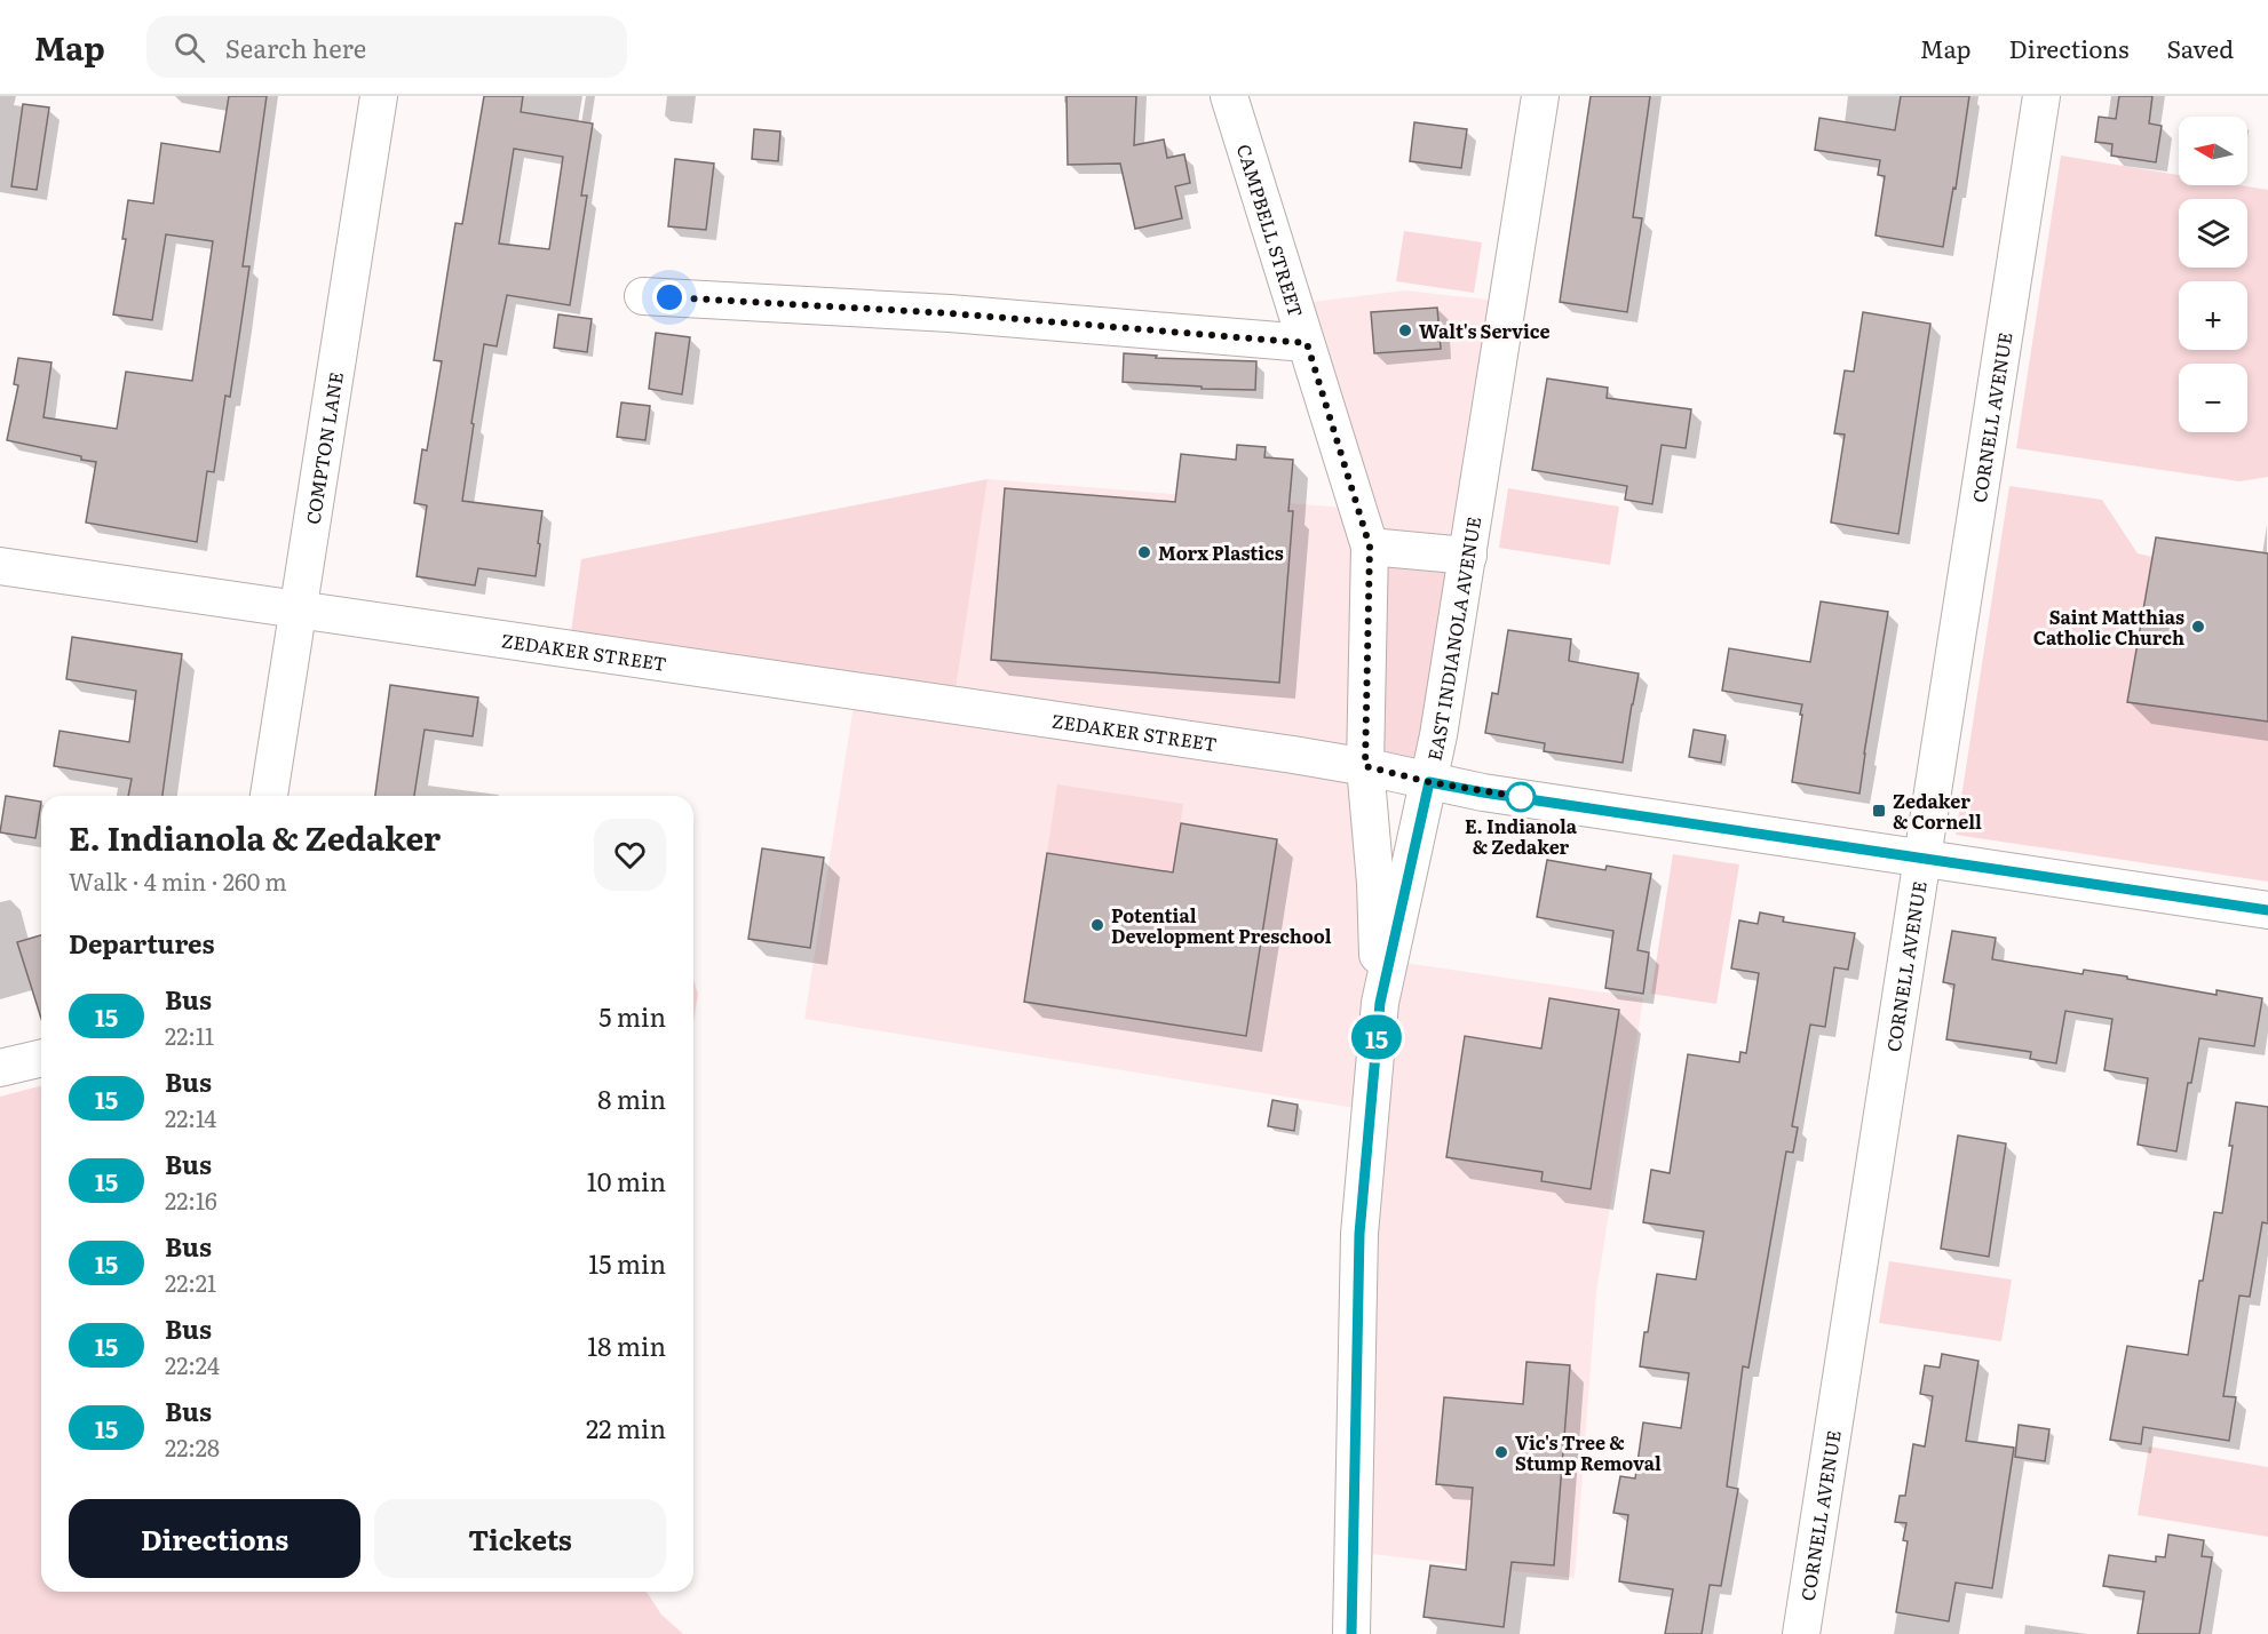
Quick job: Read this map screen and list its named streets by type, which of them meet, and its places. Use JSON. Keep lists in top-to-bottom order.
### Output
{
  "streets": {
    "street": [
      "CAMPBELL STREET",
      "CORNELL AVENUE",
      "COMPTON LANE",
      "EAST INDIANOLA AVENUE",
      "ZEDAKER STREET"
    ]
  },
  "crossings": [
    ["CAMPBELL STREET", "EAST INDIANOLA AVENUE"],
    ["CAMPBELL STREET", "ZEDAKER STREET"],
    ["CORNELL AVENUE", "ZEDAKER STREET"],
    ["COMPTON LANE", "ZEDAKER STREET"],
    ["EAST INDIANOLA AVENUE", "ZEDAKER STREET"]
  ],
  "places": {
    "other": [
      "Walt's Service",
      "Morx Plastics",
      "Saint Matthias Catholic Church",
      "E. Indianola & Zedaker",
      "Potential Development Preschool",
      "Vic's Tree & Stump Removal"
    ],
    "transit": ["Zedaker & Cornell"]
  },
  "lines": ["bus line 15"],
  "north": "left",
  "page": {
    "header": "Map",
    "search": "Search here",
    "nav": ["Map", "Directions", "Saved"],
    "on_map": "15",
    "map_buttons": ["+", "−"],
    "heading": [
      ["E. Indianola & Zedaker", "Walk · 4 min · 260 m"],
      "Departures"
    ],
    "list": [
      {
        "mark": "15",
        "name": "Bus",
        "note": "22:11",
        "value": "5 min"
      },
      {
        "mark": "15",
        "name": "Bus",
        "note": "22:14",
        "value": "8 min"
      },
      {
        "mark": "15",
        "name": "Bus",
        "note": "22:16",
        "value": "10 min"
      },
      {
        "mark": "15",
        "name": "Bus",
        "note": "22:21",
        "value": "15 min"
      },
      {
        "mark": "15",
        "name": "Bus",
        "note": "22:24",
        "value": "18 min"
      },
      {
        "mark": "15",
        "name": "Bus",
        "note": "22:28",
        "value": "22 min"
      }
    ],
    "buttons": ["Directions", "Tickets"]
  }
}
